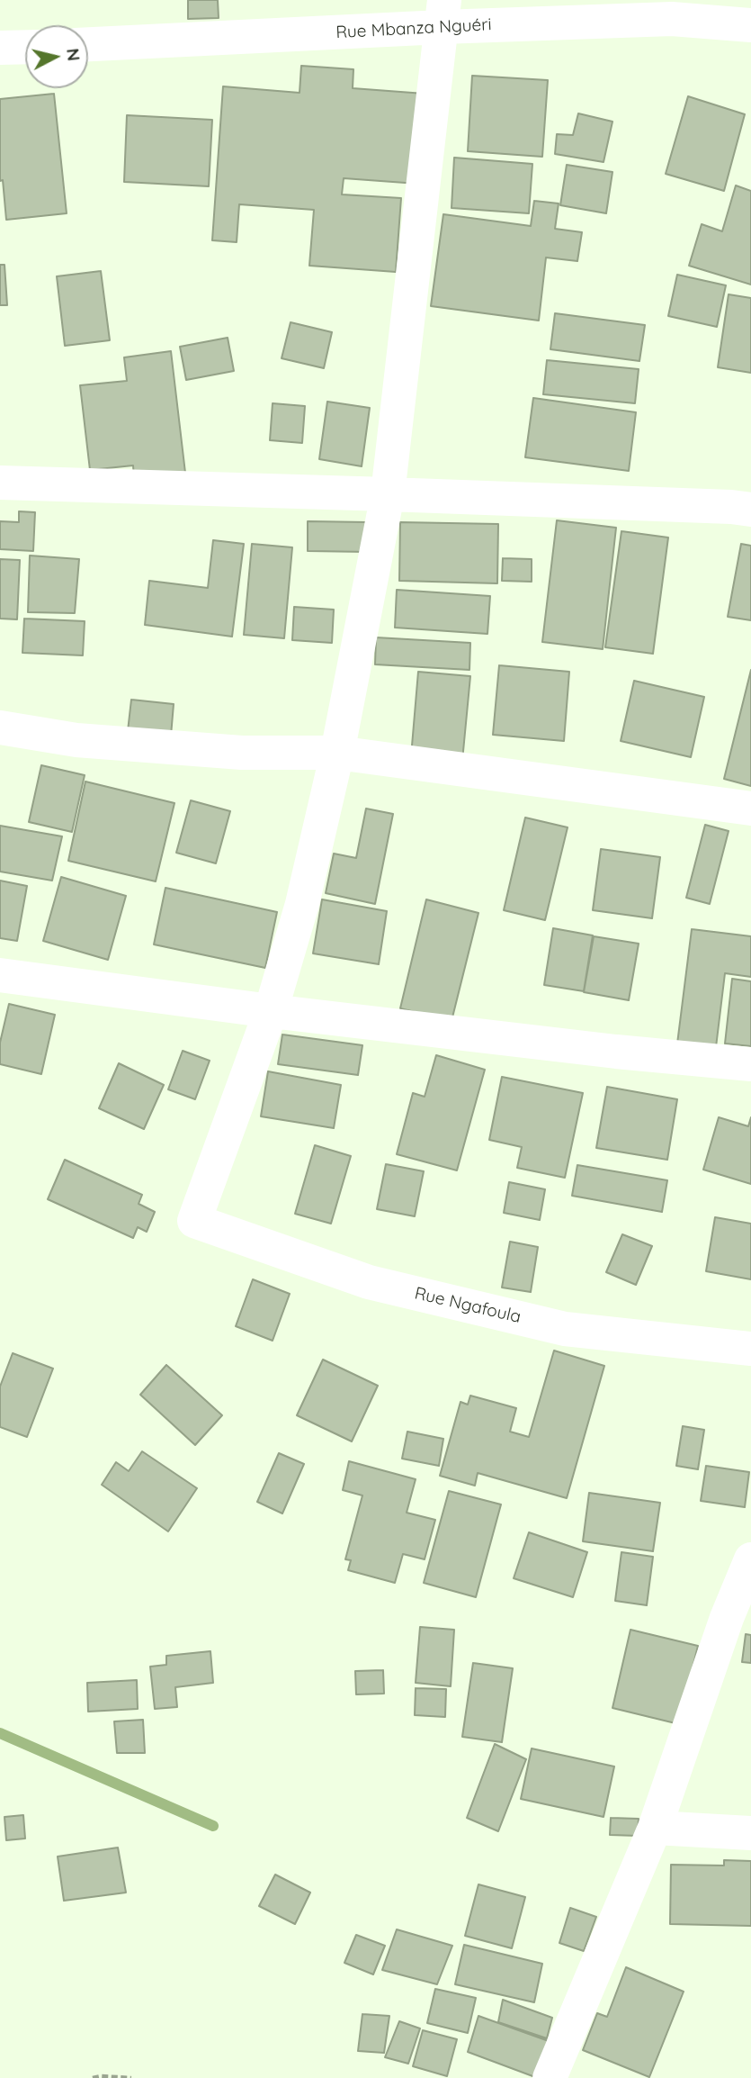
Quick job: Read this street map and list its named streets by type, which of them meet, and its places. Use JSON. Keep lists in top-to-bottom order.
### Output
{
  "streets": {
    "street": ["Rue Mbanza Nguéri", "Rue Ngafoula"]
  },
  "north": "right"
}
